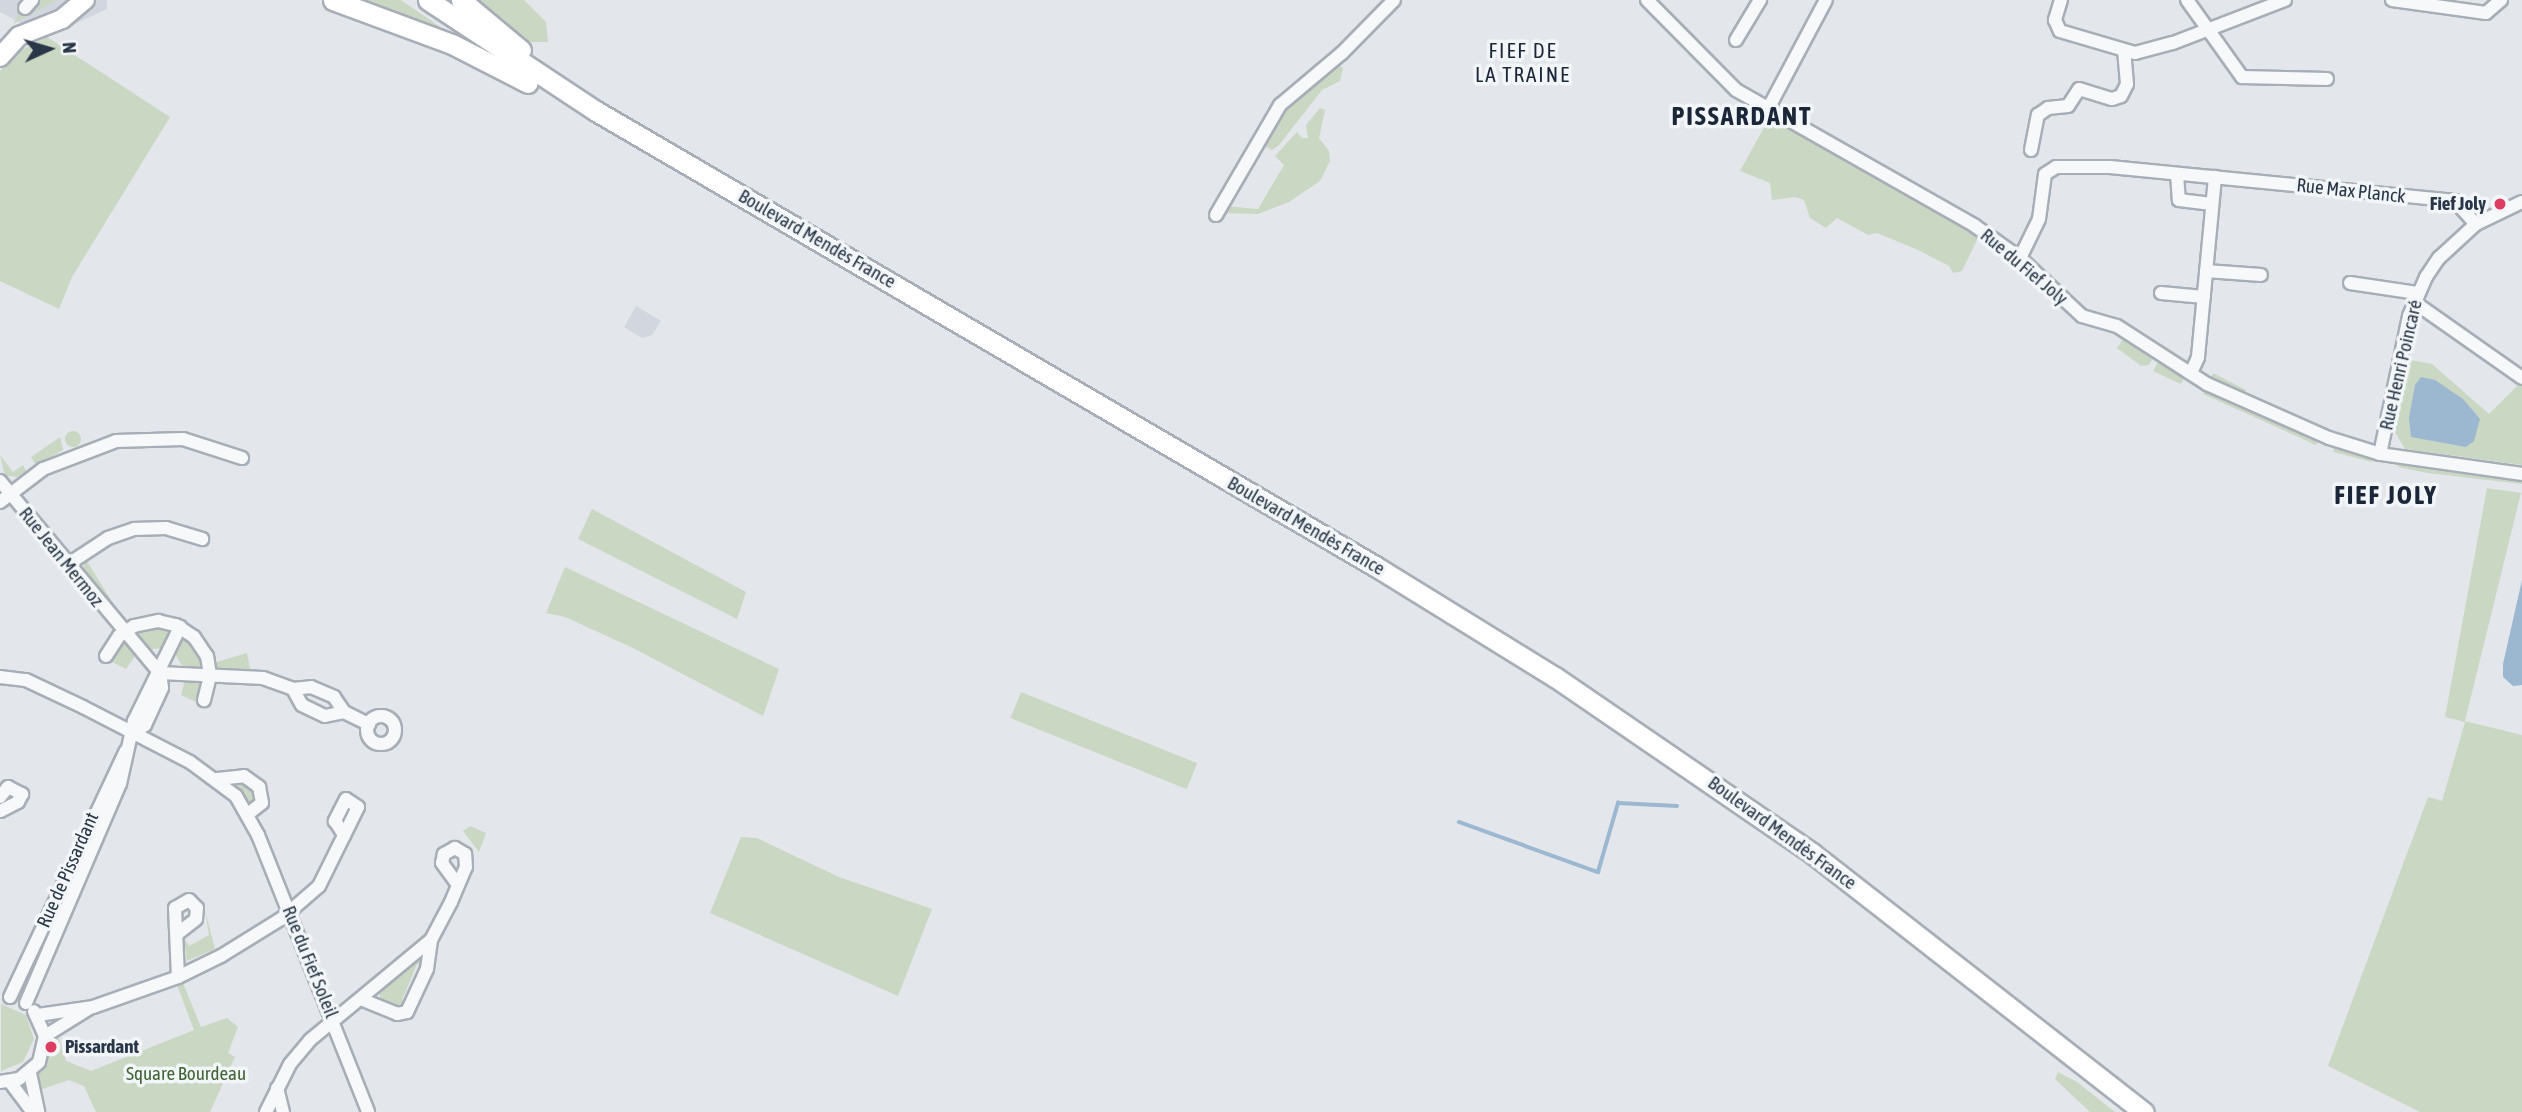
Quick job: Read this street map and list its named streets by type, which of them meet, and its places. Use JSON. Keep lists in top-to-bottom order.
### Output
{
  "streets": {
    "main road": ["Boulevard Mendès France"],
    "street": [
      "Rue Max Planck",
      "Rue du Fief Joly",
      "Rue Henri Poincaré",
      "Rue Jean Mermoz",
      "Rue de Pissardant",
      "Rue du Fief Soleil"
    ]
  },
  "crossings": [
    ["Rue Max Planck", "Rue du Fief Joly"],
    ["Rue Max Planck", "Rue Henri Poincaré"],
    ["Rue du Fief Joly", "Rue Henri Poincaré"],
    ["Rue de Pissardant", "Rue du Fief Soleil"]
  ],
  "districts": ["FIEF DE LA TRAINE", "PISSARDANT", "FIEF JOLY"],
  "parks": ["Square Bourdeau"],
  "places": ["Fief Joly", "Pissardant"],
  "north": "right"
}
